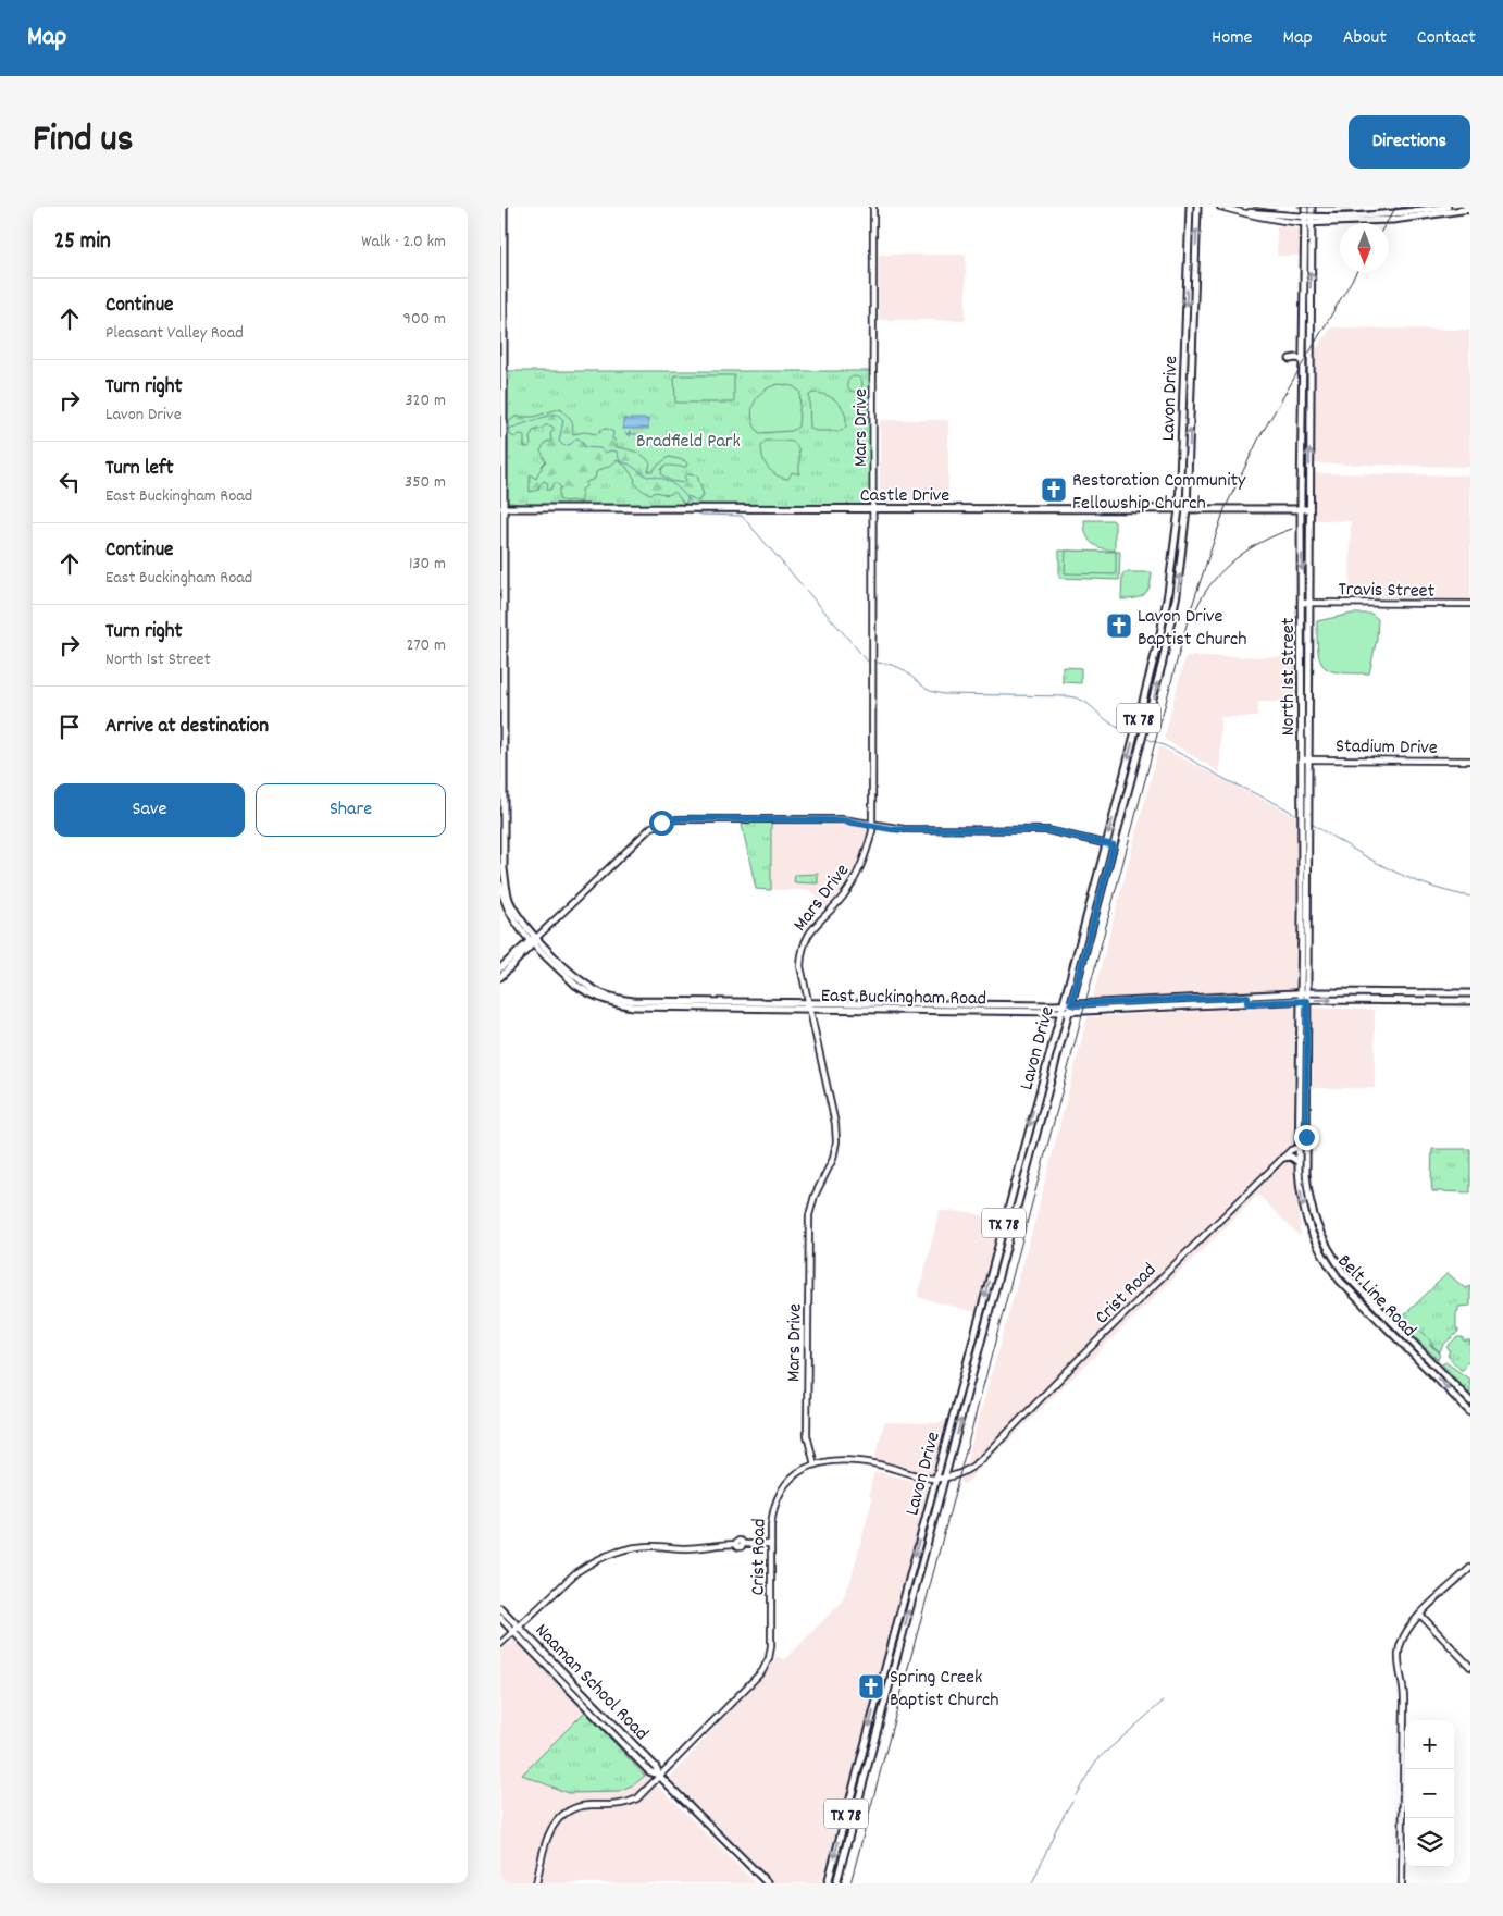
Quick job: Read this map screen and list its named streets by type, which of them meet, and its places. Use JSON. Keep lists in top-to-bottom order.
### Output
{
  "streets": {
    "main road": [
      "Lavon Drive",
      "Castle Drive",
      "North 1st Street",
      "TX 78",
      "East Buckingham Road",
      "Belt Line Road",
      "Naaman School Road"
    ],
    "street": [
      "Mars Drive",
      "Travis Street",
      "Stadium Drive",
      "Crist Road"
    ]
  },
  "crossings": [
    ["Lavon Drive", "Castle Drive"],
    ["Lavon Drive", "East Buckingham Road"],
    ["Lavon Drive", "Crist Road"],
    ["Mars Drive", "Castle Drive"],
    ["Mars Drive", "East Buckingham Road"],
    ["Mars Drive", "Crist Road"],
    ["Castle Drive", "North 1st Street"],
    ["Travis Street", "North 1st Street"],
    ["North 1st Street", "Stadium Drive"],
    ["North 1st Street", "East Buckingham Road"],
    ["North 1st Street", "Crist Road"],
    ["North 1st Street", "Belt Line Road"],
    ["Crist Road", "Belt Line Road"],
    ["Crist Road", "Naaman School Road"]
  ],
  "parks": ["Bradfield Park"],
  "places": {
    "church": ["Restoration Community Fellowship Church", "Lavon Drive Baptist Church", "Spring Creek Baptist Church"]
  },
  "north": "bottom",
  "page": {
    "header": "Map",
    "nav": [
      "Home",
      "Map",
      "About",
      "Contact"
    ],
    "title": "Find us",
    "buttons": [
      "Directions",
      ["Save", "Share"]
    ],
    "heading": ["25 min", "Walk · 2.0 km"],
    "list": [
      ["Continue", "Pleasant Valley Road", "900 m"],
      ["Turn right", "Lavon Drive", "320 m"],
      ["Turn left", "East Buckingham Road", "350 m"],
      ["Continue", "East Buckingham Road", "130 m"],
      ["Turn right", "North 1st Street", "270 m"],
      "Arrive at destination"
    ],
    "map_buttons": ["+", "−"]
  }
}
